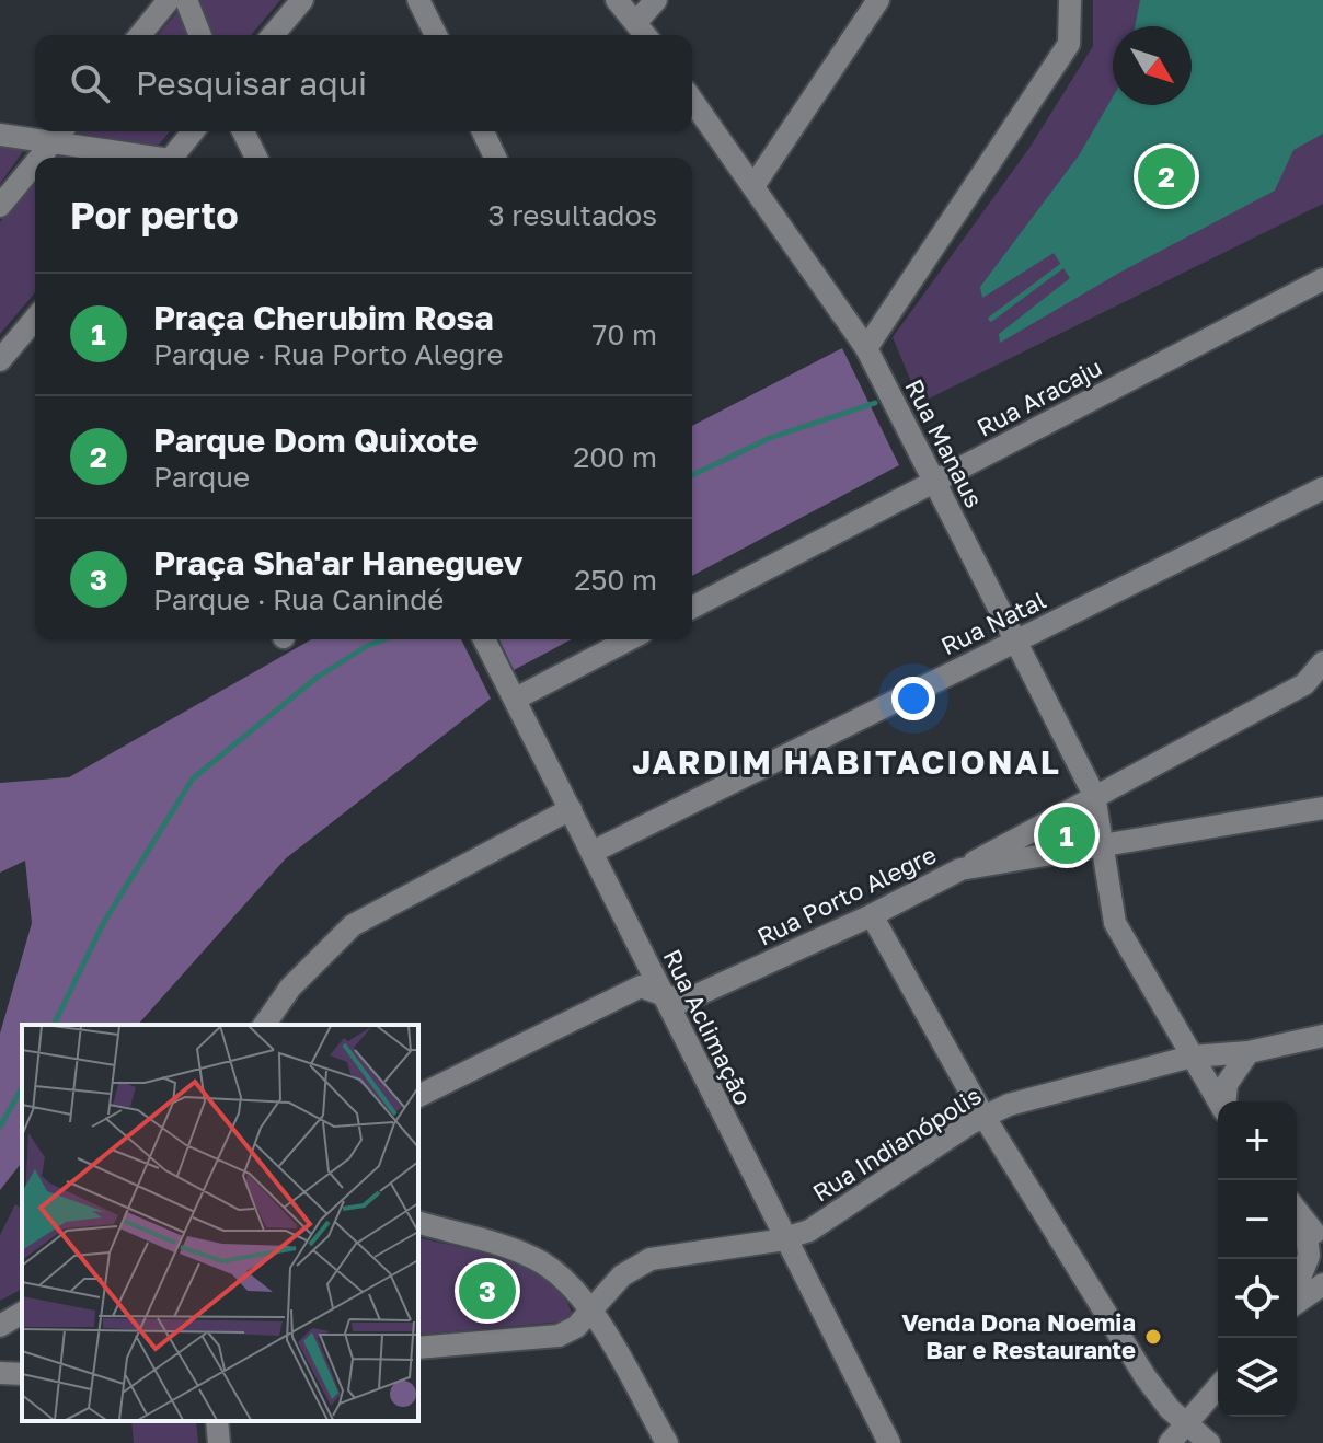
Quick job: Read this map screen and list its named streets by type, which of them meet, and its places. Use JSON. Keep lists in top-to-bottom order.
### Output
{
  "streets": {
    "street": [
      "Rua Aracaju",
      "Rua Manaus",
      "Rua Natal",
      "Rua Porto Alegre",
      "Rua Aclimação",
      "Rua Indianópolis"
    ]
  },
  "crossings": [
    ["Rua Aracaju", "Rua Manaus"],
    ["Rua Manaus", "Rua Natal"],
    ["Rua Manaus", "Rua Porto Alegre"],
    ["Rua Manaus", "Rua Indianópolis"],
    ["Rua Natal", "Rua Aclimação"],
    ["Rua Porto Alegre", "Rua Aclimação"],
    ["Rua Aclimação", "Rua Indianópolis"]
  ],
  "districts": ["JARDIM HABITACIONAL"],
  "places": ["Venda Dona Noemia Bar e Restaurante"],
  "north": "bottom right",
  "page": {
    "search": "Pesquisar aqui",
    "pins": ["2", "1", "3"],
    "heading": ["Por perto", "3 resultados"],
    "list": [
      {
        "mark": "1",
        "name": "Praça Cherubim Rosa",
        "note": "Parque · Rua Porto Alegre",
        "value": "70 m"
      },
      {
        "mark": "2",
        "name": "Parque Dom Quixote",
        "note": "Parque",
        "value": "200 m"
      },
      {
        "mark": "3",
        "name": "Praça Sha'ar Haneguev",
        "note": "Parque · Rua Canindé",
        "value": "250 m"
      }
    ],
    "map_buttons": ["+", "−"]
  }
}
